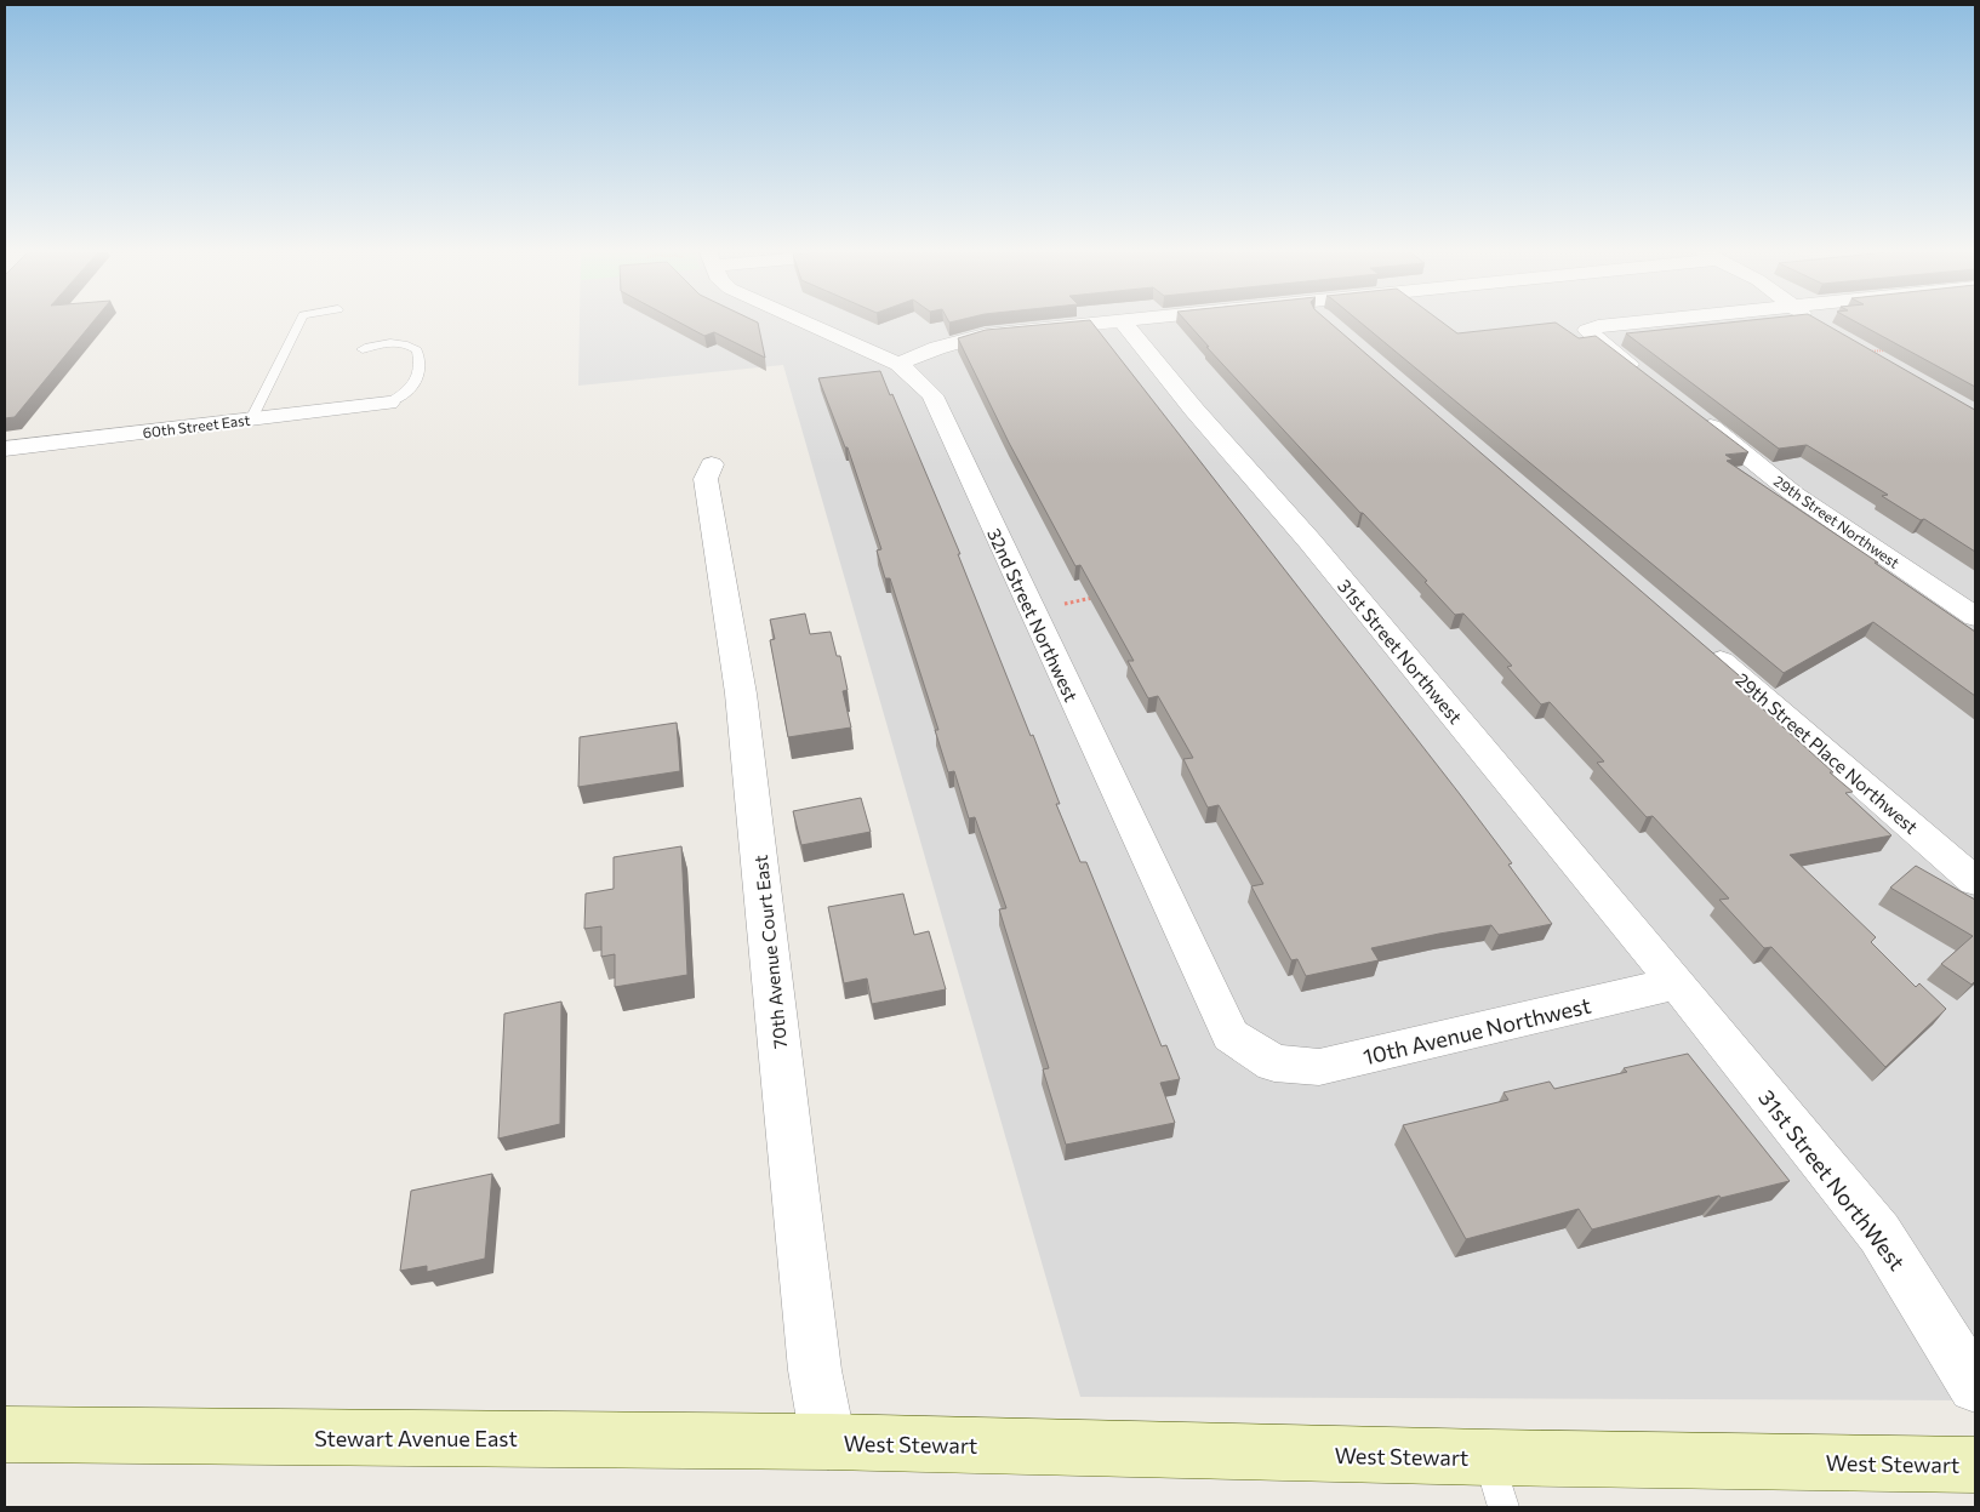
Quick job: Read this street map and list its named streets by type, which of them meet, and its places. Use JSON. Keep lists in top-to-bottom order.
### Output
{
  "streets": {
    "street": [
      "60th Street East",
      "29th Street Northwest",
      "32nd Street Northwest",
      "31st Street Northwest",
      "29th Street Place Northwest",
      "70th Avenue Court East",
      "10th Avenue Northwest",
      "31st Street NorthWest",
      "Stewart Avenue East",
      "West Stewart"
    ]
  },
  "crossings": [
    ["32nd Street Northwest", "10th Avenue Northwest"],
    ["31st Street Northwest", "10th Avenue Northwest"],
    ["31st Street Northwest", "31st Street NorthWest"],
    ["70th Avenue Court East", "Stewart Avenue East"],
    ["70th Avenue Court East", "West Stewart"],
    ["10th Avenue Northwest", "31st Street NorthWest"],
    ["Stewart Avenue East", "West Stewart"]
  ]
}
